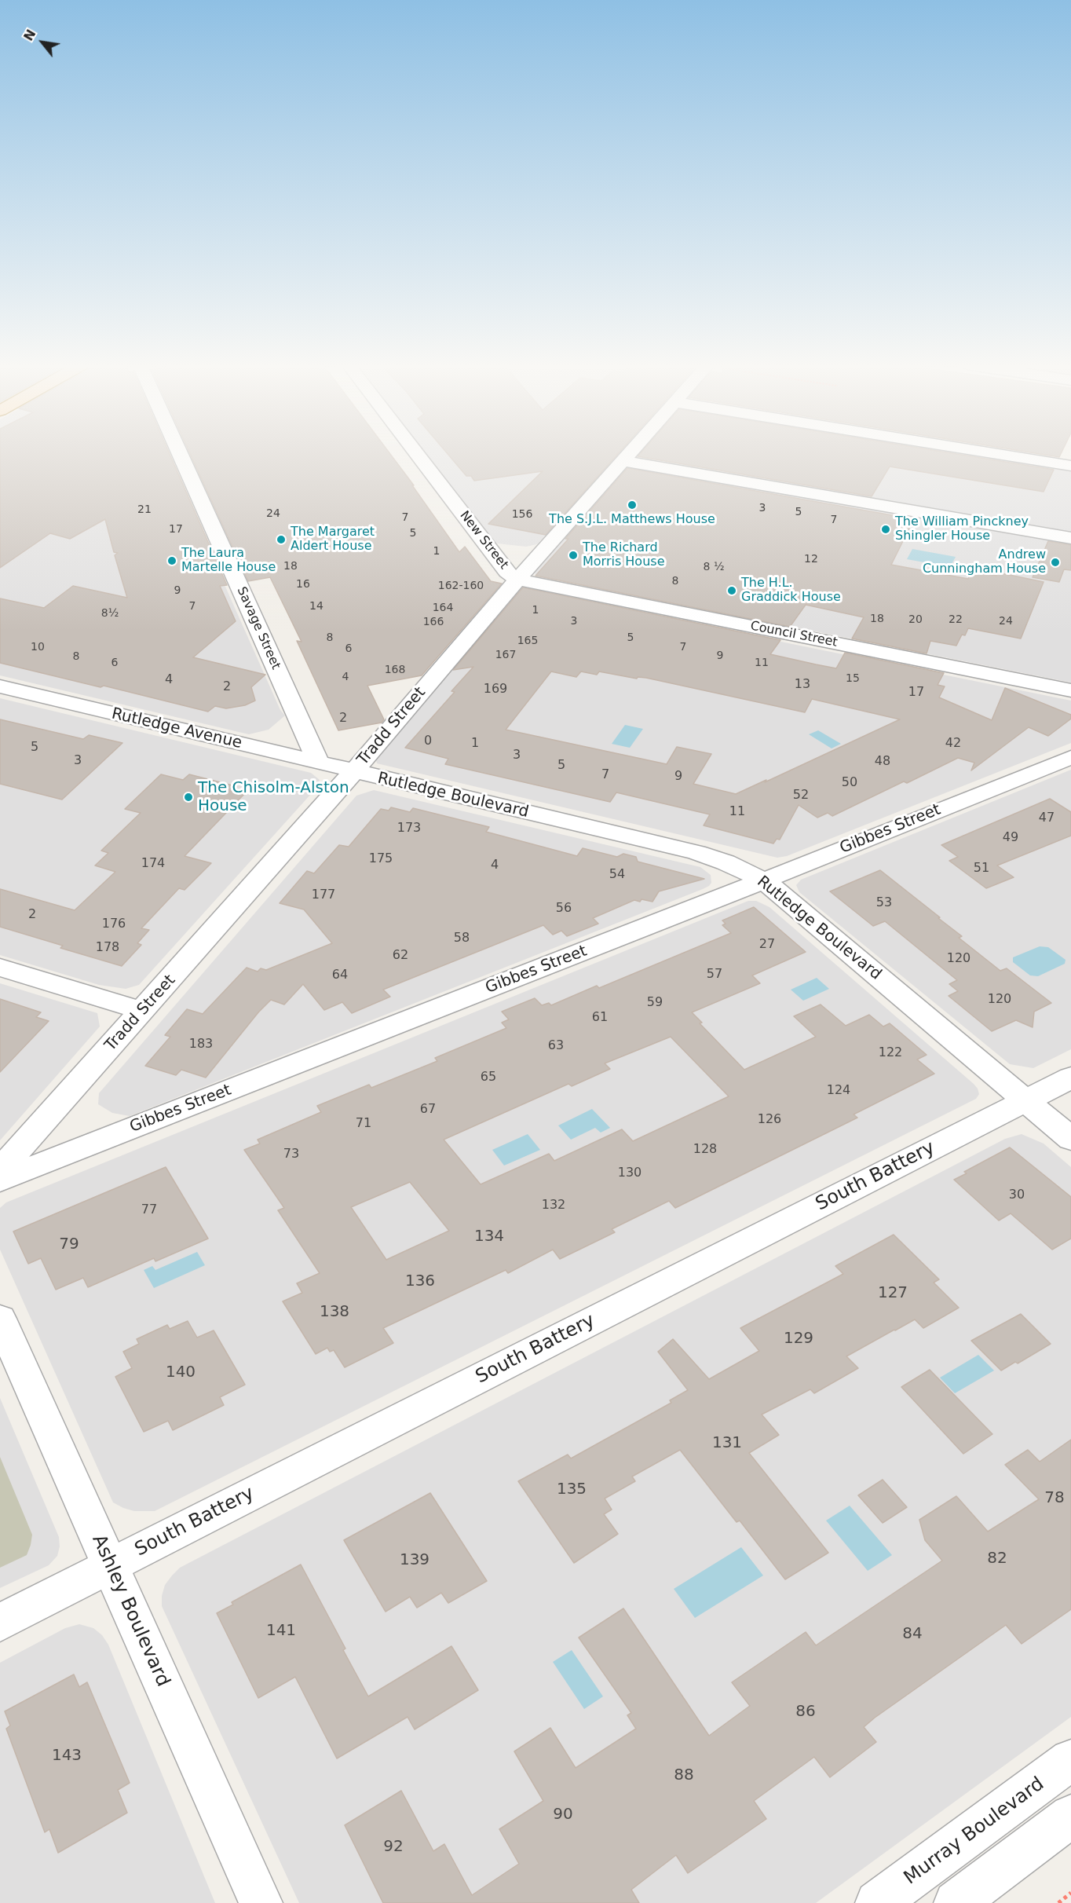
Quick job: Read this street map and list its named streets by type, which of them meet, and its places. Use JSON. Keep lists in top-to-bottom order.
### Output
{
  "streets": {
    "street": [
      "New Street",
      "Savage Street",
      "Council Street",
      "Tradd Street",
      "Rutledge Avenue",
      "Rutledge Boulevard",
      "Gibbes Street",
      "South Battery",
      "Ashley Boulevard",
      "Murray Boulevard"
    ]
  },
  "crossings": [
    ["New Street", "Council Street"],
    ["New Street", "Tradd Street"],
    ["Savage Street", "Rutledge Avenue"],
    ["Council Street", "Tradd Street"],
    ["Tradd Street", "Rutledge Avenue"],
    ["Tradd Street", "Rutledge Boulevard"],
    ["Rutledge Avenue", "Rutledge Boulevard"],
    ["Rutledge Boulevard", "Gibbes Street"],
    ["Rutledge Boulevard", "South Battery"],
    ["South Battery", "Ashley Boulevard"]
  ],
  "places": [
    "The S.J.L. Matthews House",
    "The William Pinckney Shingler House",
    "The Margaret Aldert House",
    "The Richard Morris House",
    "The Laura Martelle House",
    "Andrew Cunningham House",
    "The H.L. Graddick House",
    "The Chisolm-Alston House"
  ],
  "house_numbers": [
    "3",
    "21",
    "5",
    "24",
    "156",
    "7",
    "7",
    "17",
    "5",
    "1",
    "12",
    "18",
    "8 ½",
    "8",
    "16",
    "162-160",
    "9",
    "7",
    "14",
    "164",
    "1",
    "8½",
    "18",
    "20",
    "22",
    "3",
    "24",
    "166",
    "8",
    "5",
    "165",
    "10",
    "7",
    "6",
    "167",
    "9",
    "8",
    "6",
    "11",
    "168",
    "4",
    "15",
    "4",
    "13",
    "2",
    "169",
    "17",
    "2",
    "0",
    "1",
    "42",
    "5",
    "3",
    "3",
    "48",
    "5",
    "7",
    "9",
    "50",
    "52",
    "11",
    "47",
    "173",
    "49",
    "175",
    "174",
    "4",
    "51",
    "54",
    "177",
    "53",
    "56",
    "2",
    "176",
    "58",
    "27",
    "178",
    "62",
    "120",
    "57",
    "64",
    "120",
    "59",
    "61",
    "183",
    "63",
    "122",
    "65",
    "124",
    "67",
    "126",
    "71",
    "128",
    "73",
    "130",
    "30",
    "132",
    "77",
    "134",
    "79",
    "136",
    "127",
    "138",
    "129",
    "140",
    "131",
    "135",
    "78",
    "82",
    "139",
    "141",
    "84",
    "86",
    "143",
    "88",
    "90",
    "92"
  ],
  "north": "top left"
}
